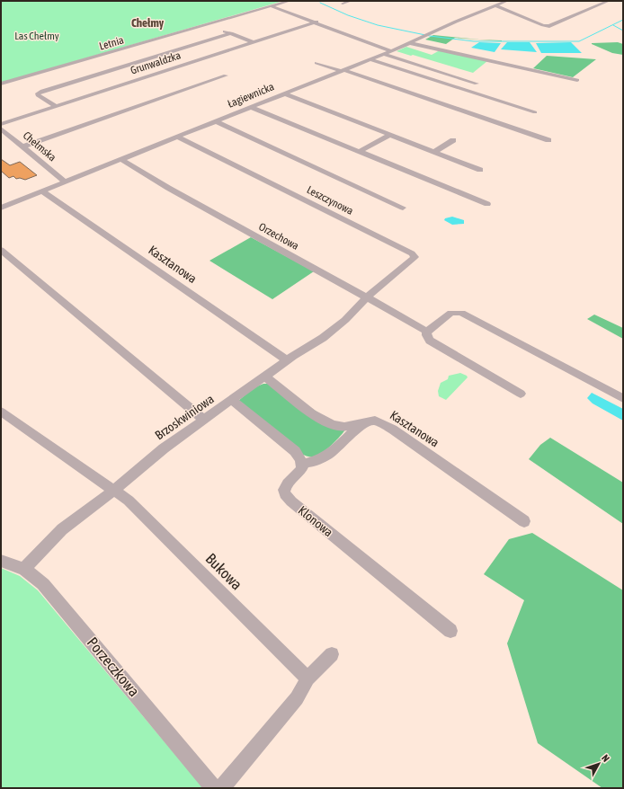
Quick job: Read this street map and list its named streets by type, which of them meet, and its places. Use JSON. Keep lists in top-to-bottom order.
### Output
{
  "streets": {
    "street": [
      "Letnia",
      "Grunwaldzka",
      "Łagiewnicka",
      "Chełmska",
      "Leszczynowa",
      "Orzechowa",
      "Kasztanowa",
      "Brzoskwiniowa",
      "Klonowa",
      "Bukowa",
      "Porzeczkowa"
    ]
  },
  "crossings": [
    ["Łagiewnicka", "Chełmska"],
    ["Łagiewnicka", "Leszczynowa"],
    ["Łagiewnicka", "Orzechowa"],
    ["Łagiewnicka", "Kasztanowa"],
    ["Leszczynowa", "Orzechowa"],
    ["Leszczynowa", "Brzoskwiniowa"],
    ["Orzechowa", "Brzoskwiniowa"],
    ["Kasztanowa", "Brzoskwiniowa"],
    ["Brzoskwiniowa", "Bukowa"],
    ["Brzoskwiniowa", "Porzeczkowa"]
  ],
  "districts": ["Chełmy"],
  "parks": ["Las Chełmy"],
  "north": "top right"
}
